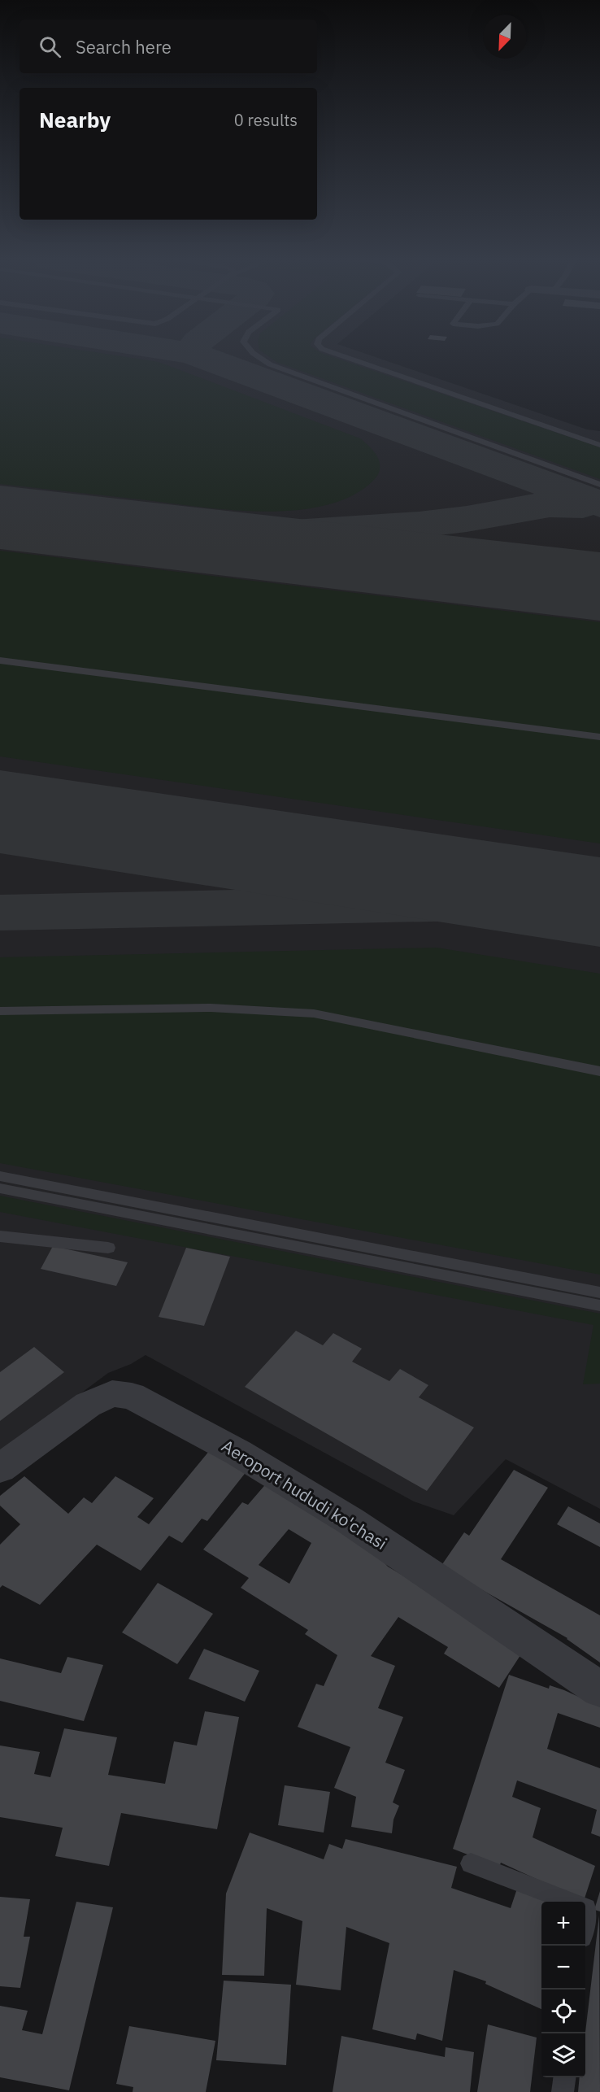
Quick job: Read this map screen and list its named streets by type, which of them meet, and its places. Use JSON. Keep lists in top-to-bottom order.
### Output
{
  "streets": {
    "street": ["Aeroport hududi ko'chasi"]
  },
  "north": "bottom left",
  "page": {
    "search": "Search here",
    "heading": ["Nearby", "0 results"],
    "map_buttons": ["+", "−"]
  }
}
